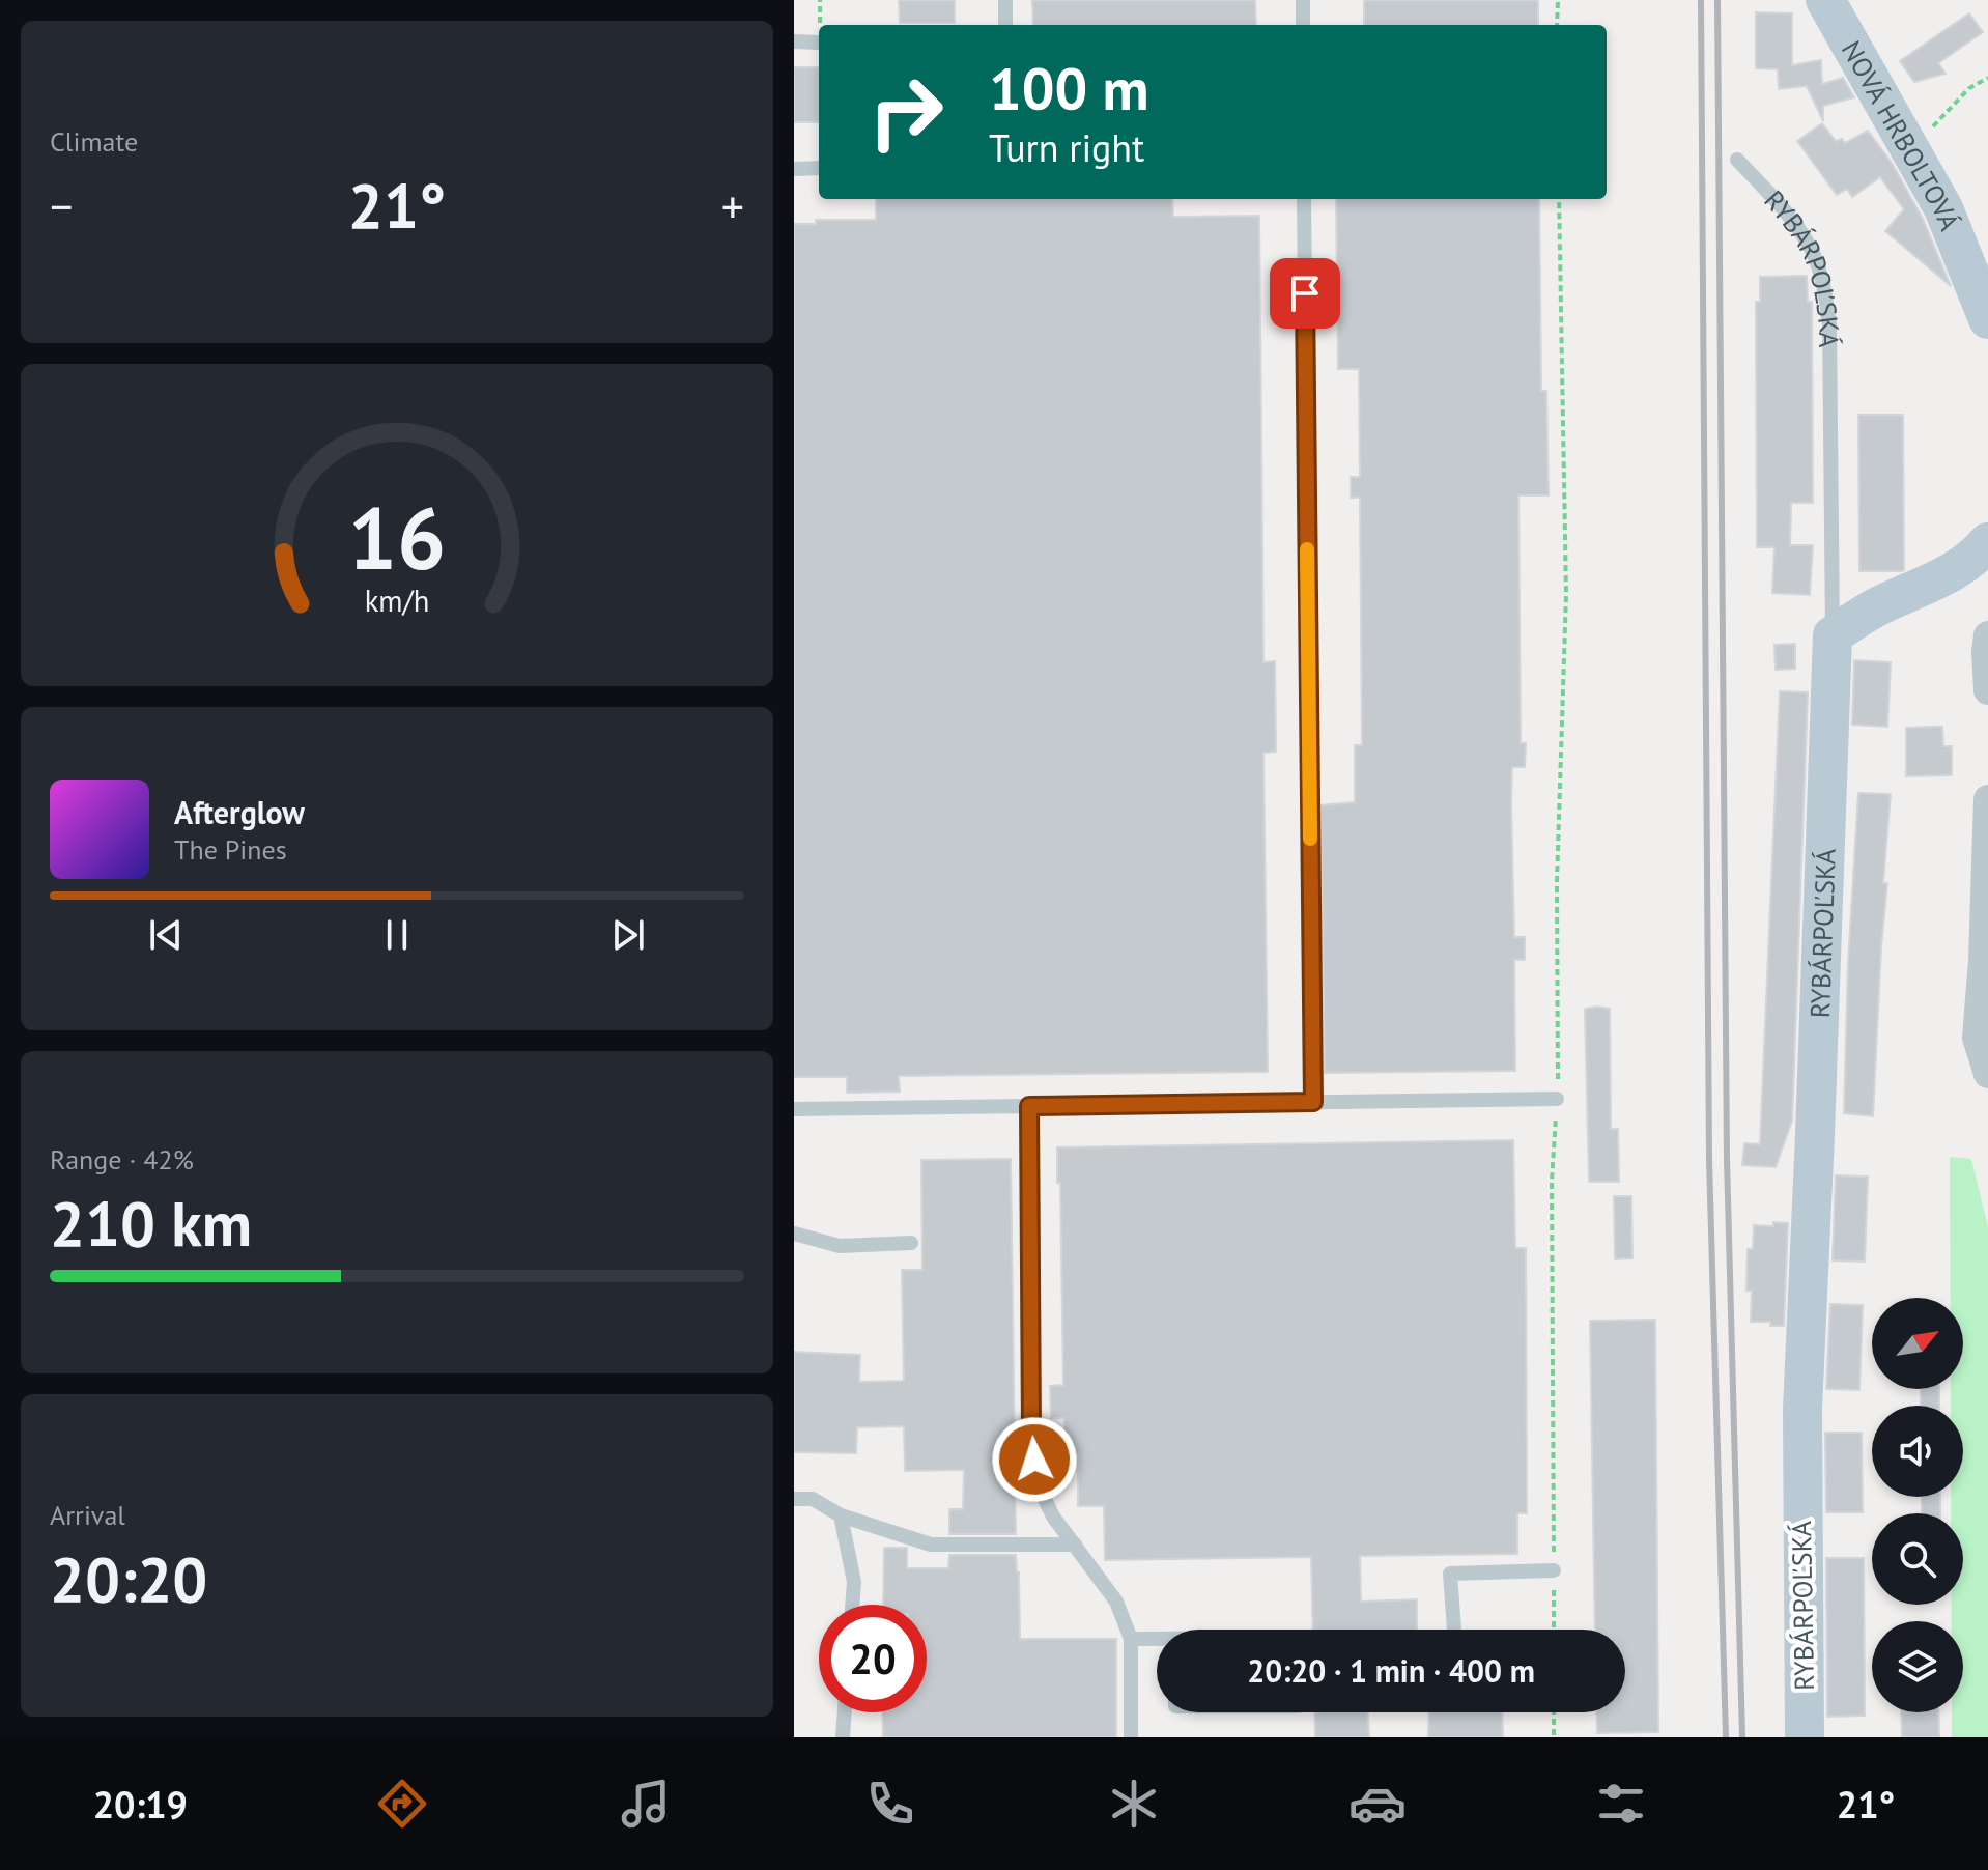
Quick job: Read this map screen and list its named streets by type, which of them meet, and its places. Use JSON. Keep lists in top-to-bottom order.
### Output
{
  "streets": {
    "street": ["NOVÁ HRBOLTOVÁ", "RYBÁRPOĽSKÁ"]
  },
  "north": "top right",
  "page": {
    "tile": [
      "Climate",
      ["Range · 42%", "210 km"],
      ["Arrival", "20:20"]
    ],
    "turn": ["100 m", "Turn right"],
    "heat": ["−", "21°", "+"],
    "song": ["Afterglow", "The Pines"],
    "limit": "20",
    "trip": "20:20 · 1 min · 400 m",
    "tabs": ["20:19", "21°"],
    "gauge": ["16", "km/h"]
  }
}
